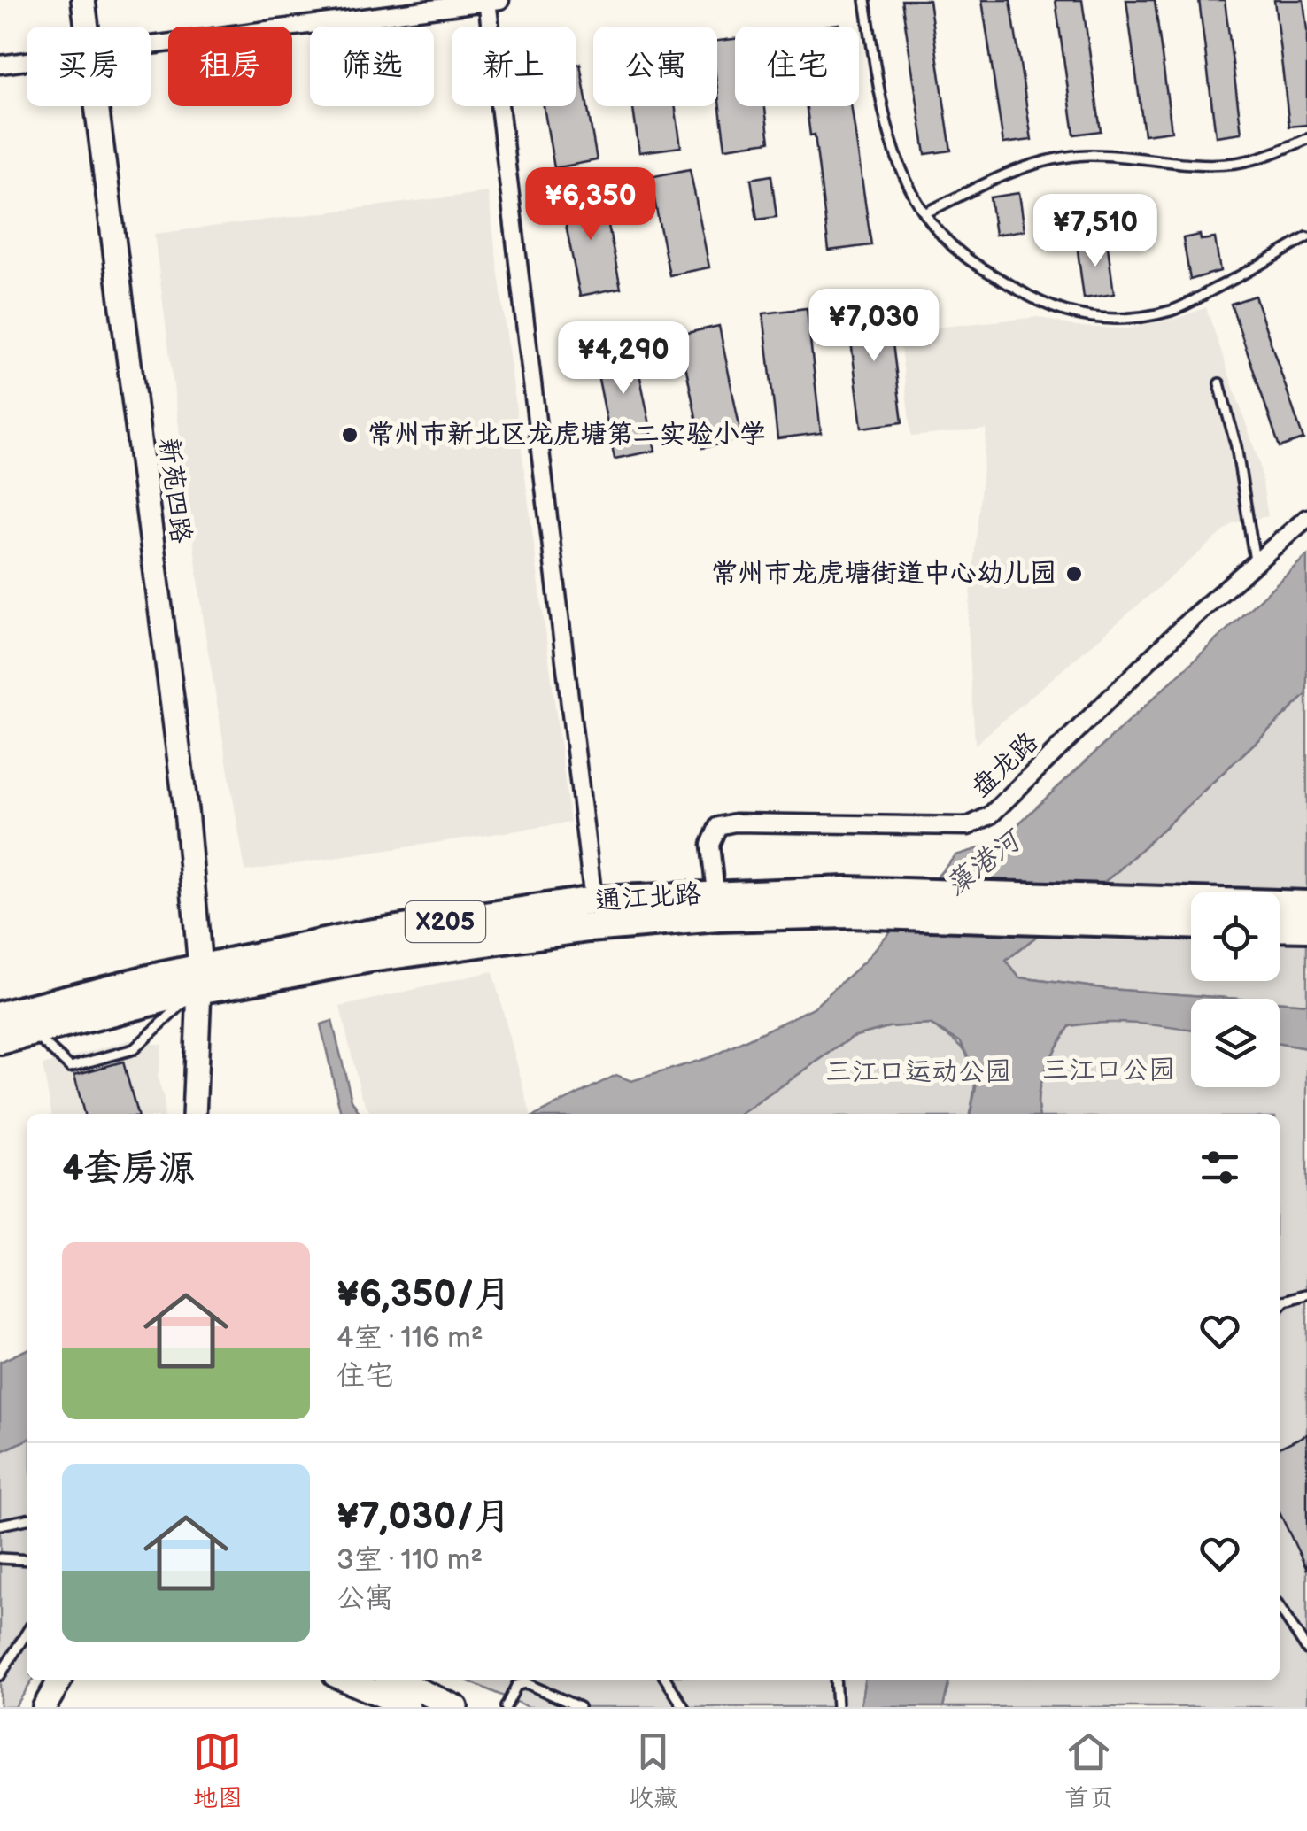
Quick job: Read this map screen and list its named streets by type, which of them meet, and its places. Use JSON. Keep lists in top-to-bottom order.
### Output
{
  "streets": {
    "main road": ["通江北路", "X205"],
    "street": ["新苑四路", "盘龙路"]
  },
  "crossings": [
    ["新苑四路", "通江北路"],
    ["盘龙路", "通江北路"]
  ],
  "water": ["藻港河"],
  "parks": ["三江口公园", "三江口运动公园"],
  "places": ["常州市新北区龙虎塘第二实验小学", "常州市龙虎塘街道中心幼儿园"],
  "page": {
    "chip": [
      "买房",
      "租房",
      "筛选",
      "新上",
      "公寓",
      "住宅"
    ],
    "price": [
      "¥6,350",
      "¥7,510",
      "¥7,030",
      "¥4,290"
    ],
    "heading": "4套房源",
    "list": [
      {
        "name": "¥6,350/月",
        "note": "4室 · 116 m² · 住宅"
      },
      {
        "name": "¥7,030/月",
        "note": "3室 · 110 m² · 公寓"
      }
    ],
    "tabs": ["地图", "收藏", "首页"]
  }
}
